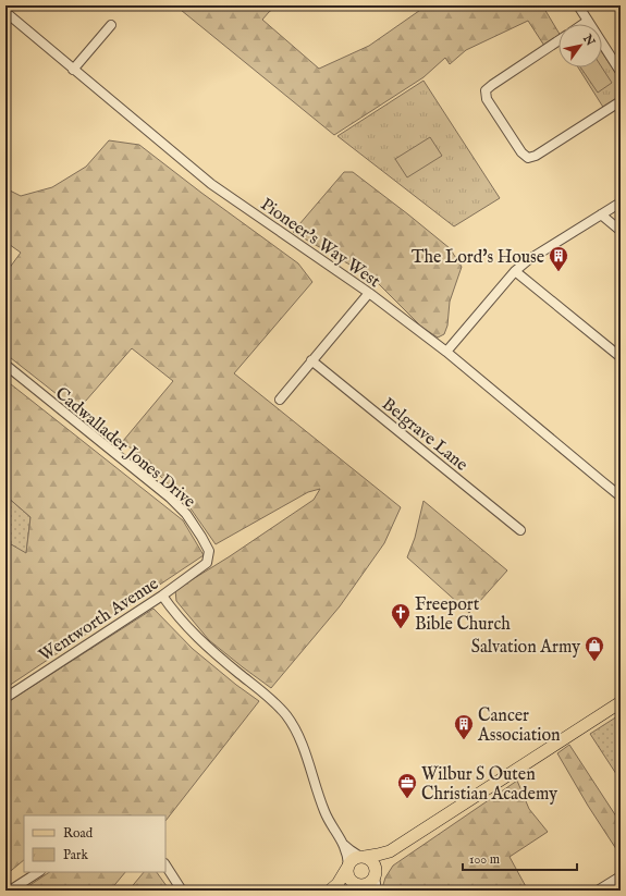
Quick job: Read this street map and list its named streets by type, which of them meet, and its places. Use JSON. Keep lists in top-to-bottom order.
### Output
{
  "streets": {
    "street": [
      "Pioneer's Way West",
      "Belgrave Lane",
      "Cadwallader Jones Drive",
      "Wentworth Avenue"
    ]
  },
  "crossings": [
    ["Cadwallader Jones Drive", "Wentworth Avenue"]
  ],
  "places": {
    "building": ["The Lord's House", "Cancer Association"],
    "church": ["Freeport Bible Church"],
    "shop": ["Salvation Army"],
    "office": ["Wilbur S Outen Christian Academy"]
  },
  "legend": ["Road", "Park"],
  "scale_bar": "100 m",
  "north": "top right"
}
